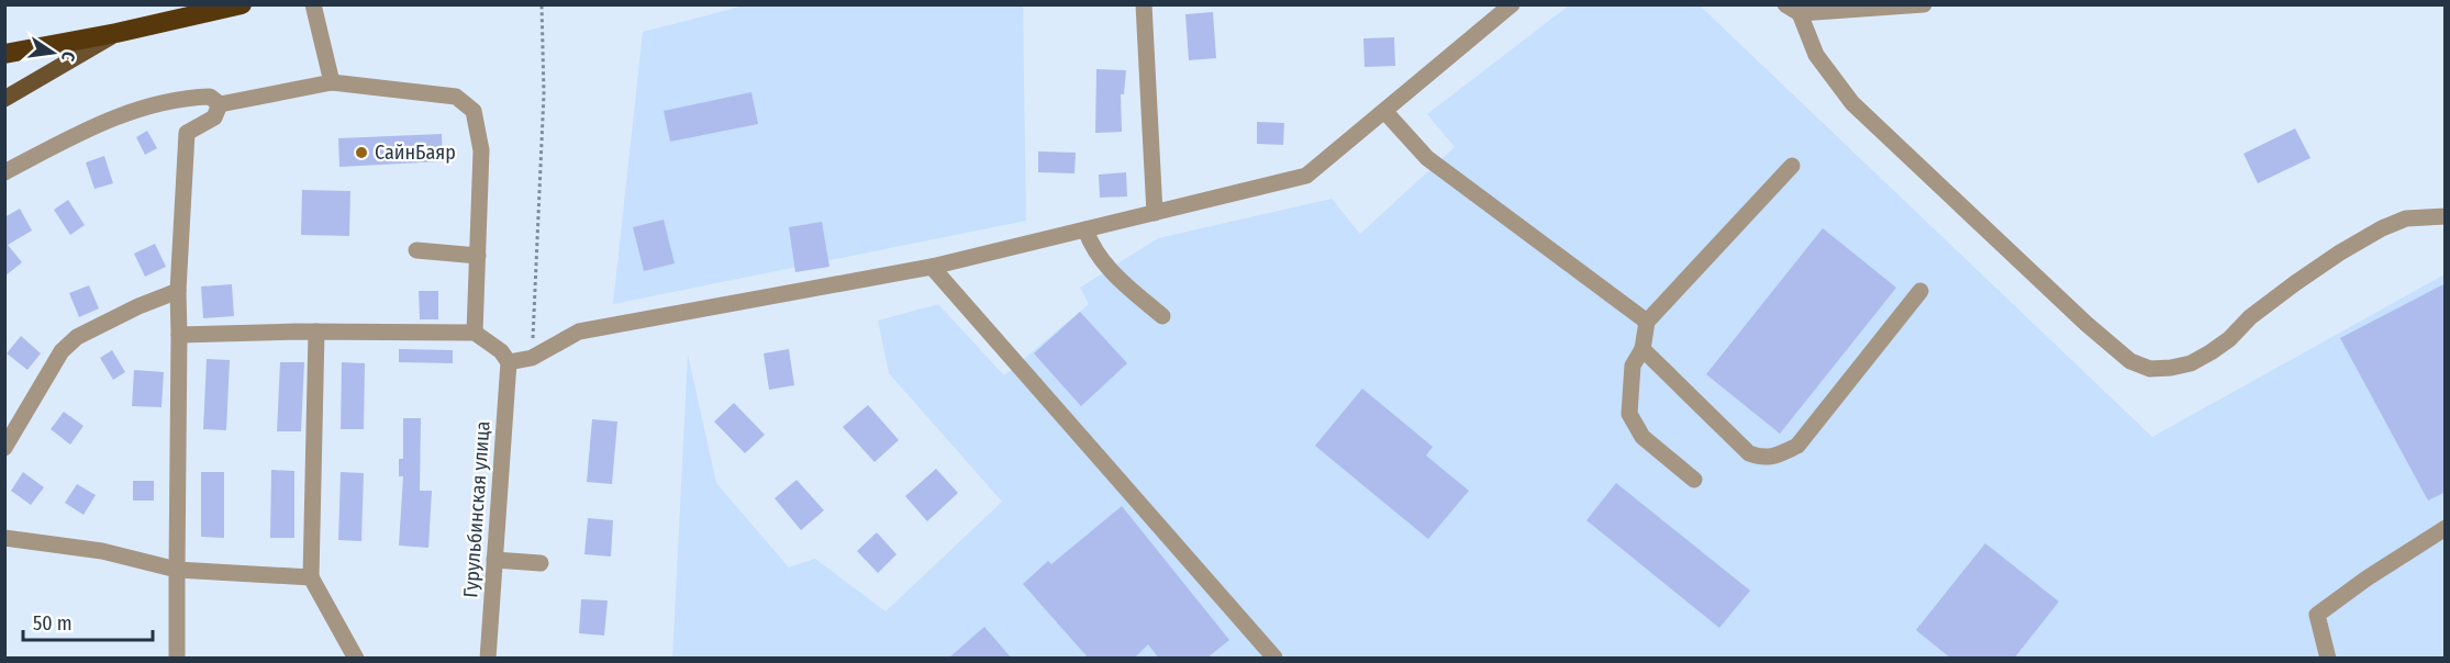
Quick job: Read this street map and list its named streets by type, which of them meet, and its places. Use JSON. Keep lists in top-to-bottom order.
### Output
{
  "streets": {
    "street": ["Гурульбинская улица"]
  },
  "places": ["СайнБаяр"],
  "scale_bar": "50 m",
  "north": "right"
}
